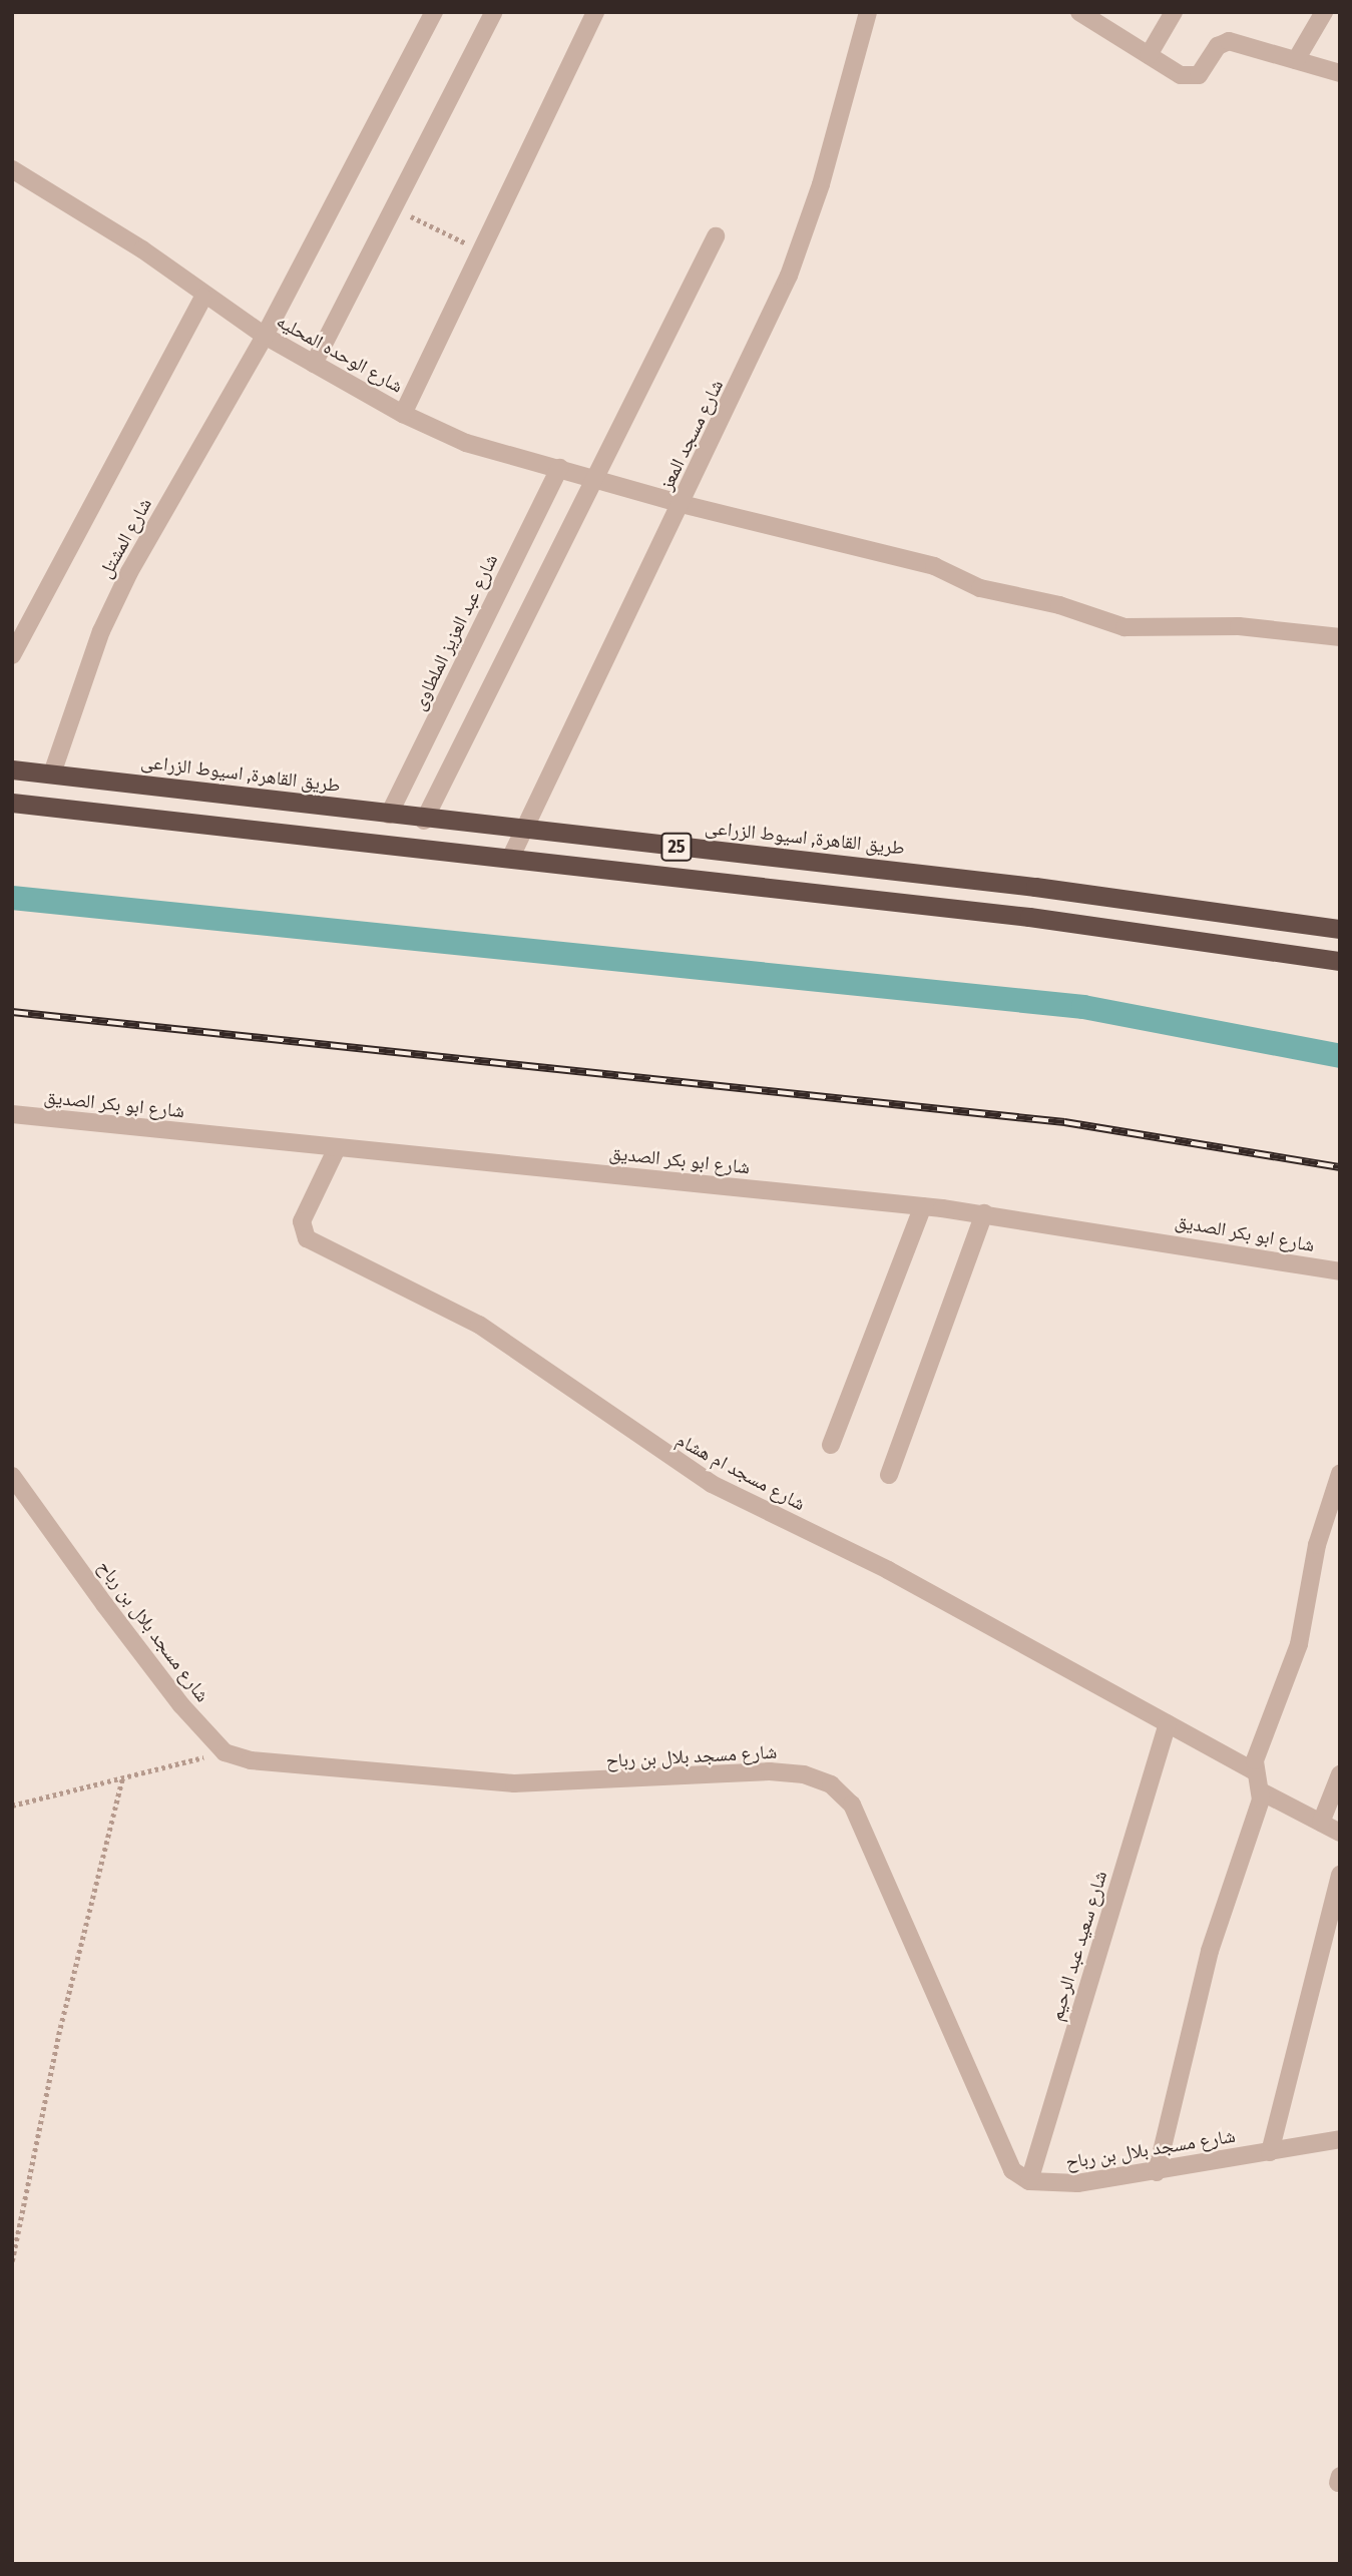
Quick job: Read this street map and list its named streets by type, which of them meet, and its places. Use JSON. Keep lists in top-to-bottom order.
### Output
{
  "streets": {
    "highway": ["طريق القاهرة, اسيوط الزراعى", "25"],
    "street": [
      "شارع الوحده المحليه",
      "شارع مسجد المعز",
      "شارع المشتل",
      "شارع عبد العزيز الملطاوى",
      "شارع ابو بكر الصديق",
      "شارع مسجد ام هشام",
      "شارع مسجد بلال بن رباح",
      "شارع سعيد عبد الرحيم"
    ]
  },
  "crossings": [
    ["شارع الوحده المحليه", "شارع مسجد المعز"],
    ["شارع الوحده المحليه", "شارع المشتل"],
    ["شارع الوحده المحليه", "شارع عبد العزيز الملطاوى"],
    ["شارع مسجد المعز", "طريق القاهرة, اسيوط الزراعى"],
    ["شارع مسجد المعز", "25"],
    ["شارع المشتل", "طريق القاهرة, اسيوط الزراعى"],
    ["شارع عبد العزيز الملطاوى", "طريق القاهرة, اسيوط الزراعى"],
    ["شارع ابو بكر الصديق", "شارع مسجد ام هشام"],
    ["شارع مسجد ام هشام", "شارع سعيد عبد الرحيم"],
    ["شارع مسجد بلال بن رباح", "شارع سعيد عبد الرحيم"]
  ]
}
